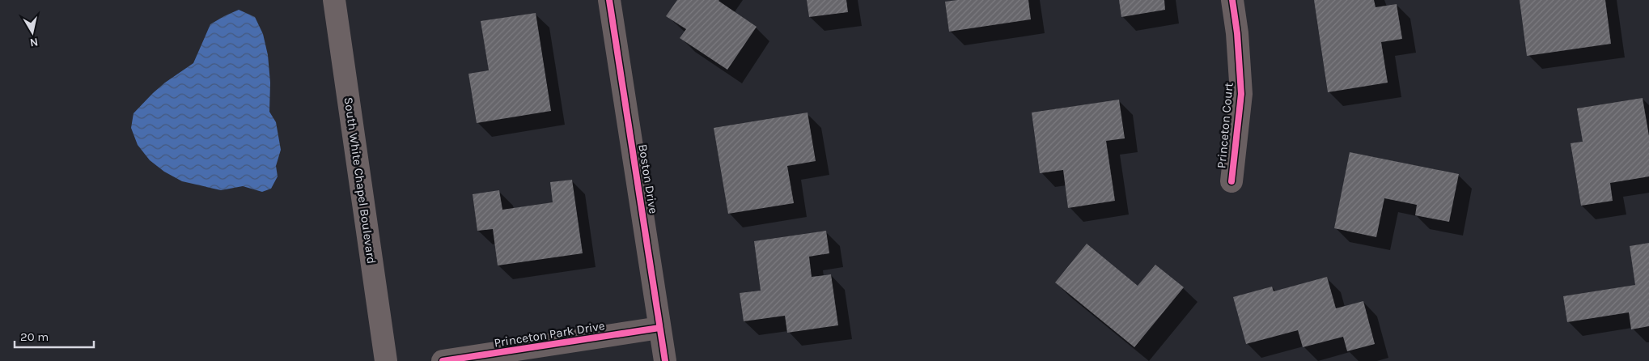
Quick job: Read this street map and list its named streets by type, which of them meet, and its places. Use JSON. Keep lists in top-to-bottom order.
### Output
{
  "streets": {
    "main road": ["South White Chapel Boulevard"],
    "street": ["Princeton Court", "Boston Drive", "Princeton Park Drive"]
  },
  "crossings": [
    ["Boston Drive", "Princeton Park Drive"]
  ],
  "scale_bar": "20 m",
  "north": "bottom"
}
